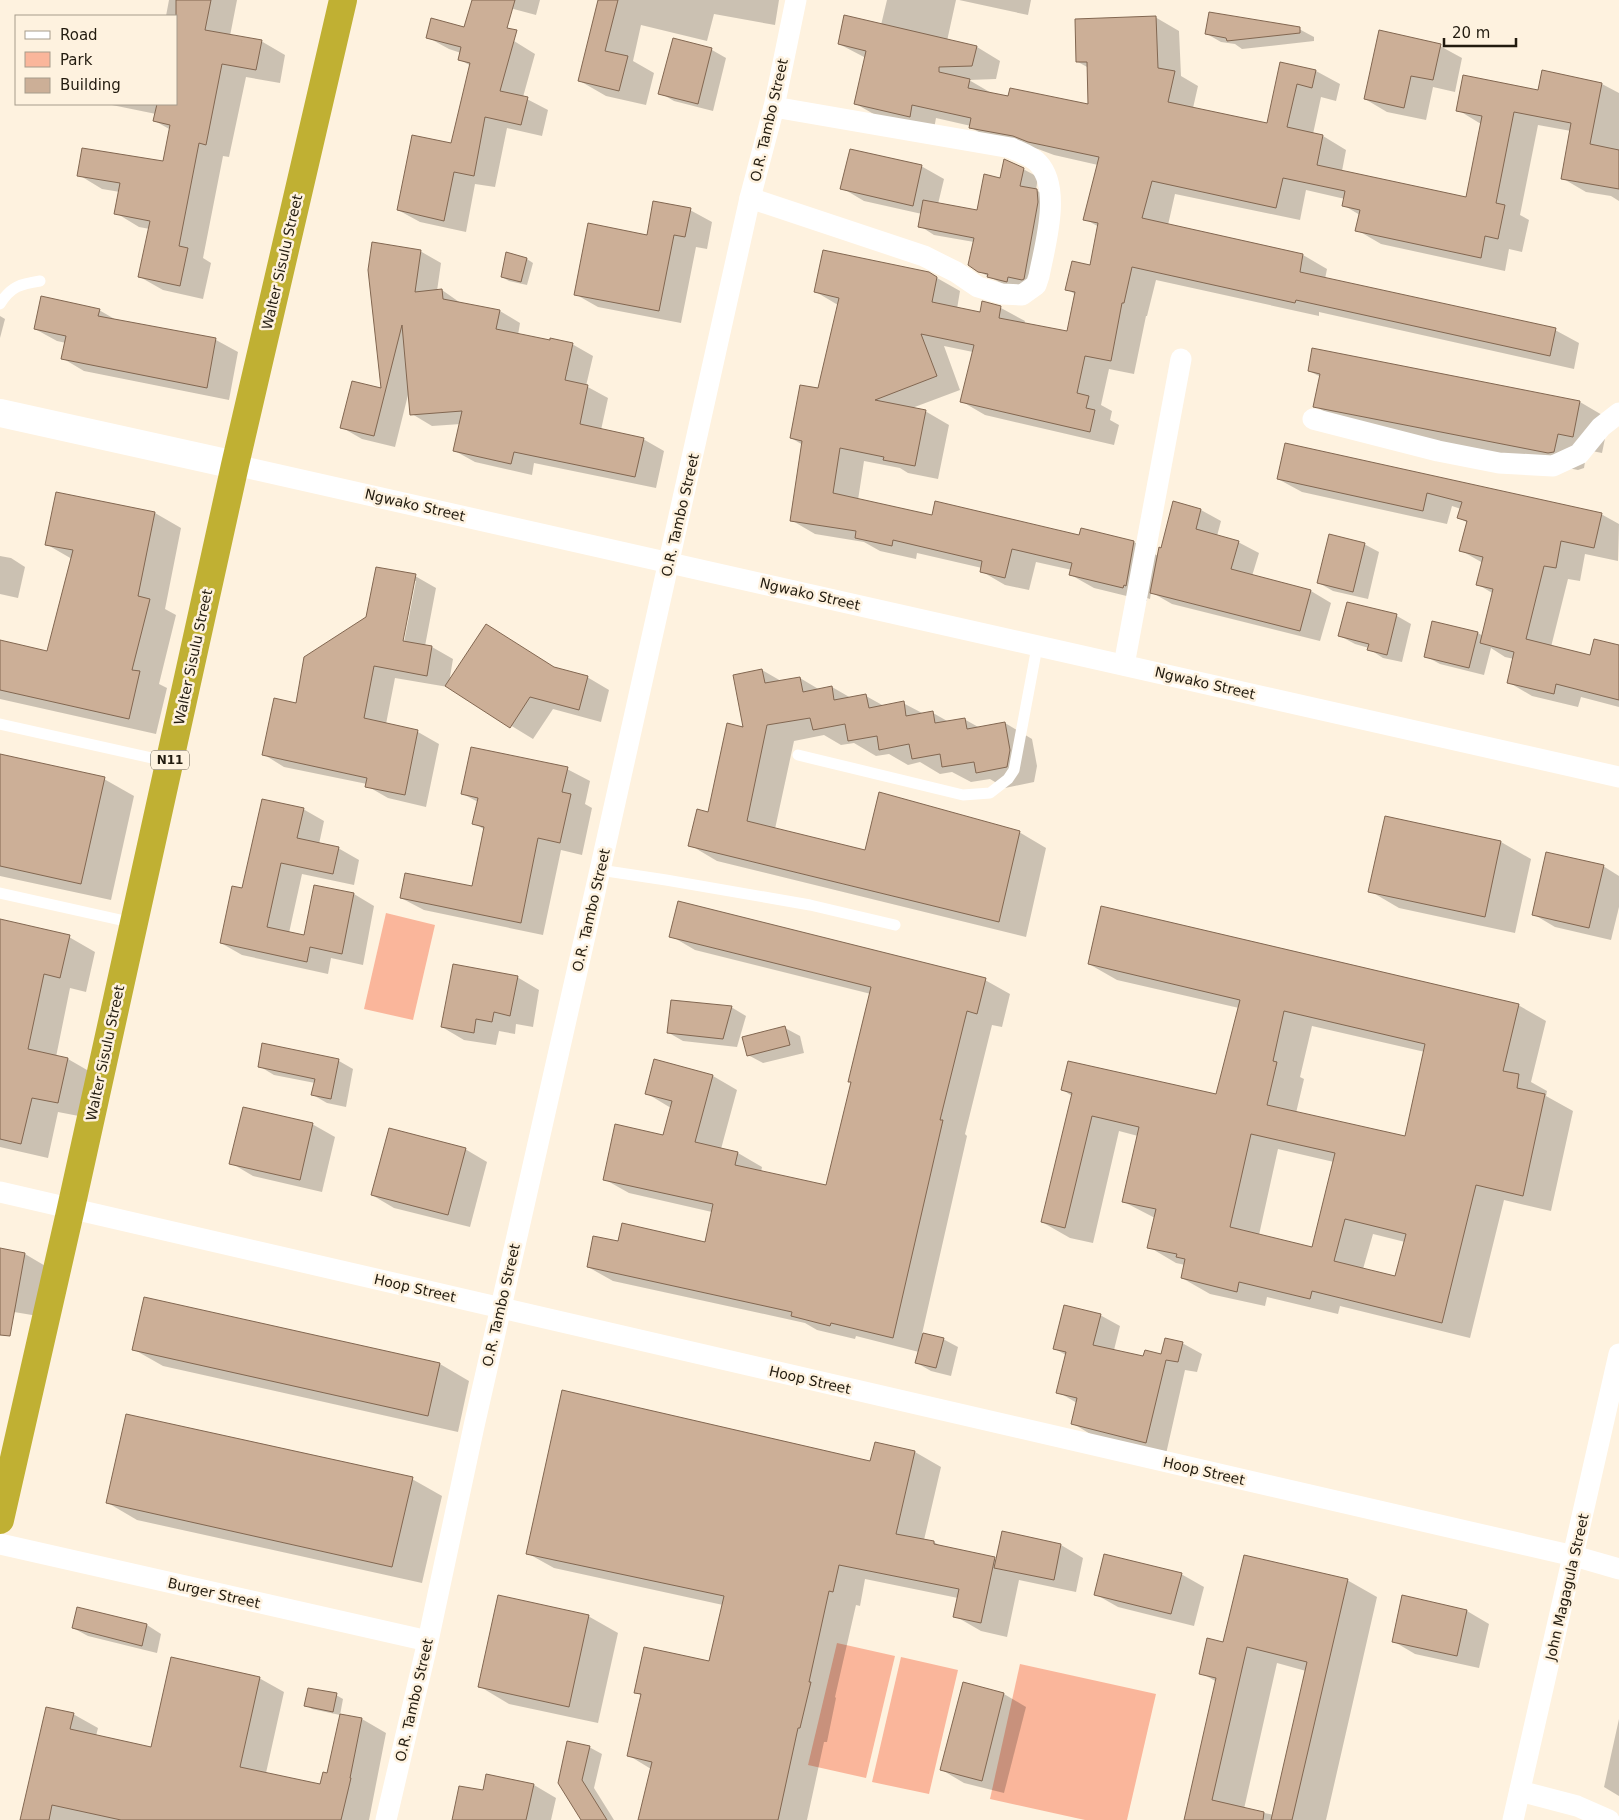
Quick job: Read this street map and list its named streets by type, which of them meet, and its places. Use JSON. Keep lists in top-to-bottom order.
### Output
{
  "streets": {
    "highway": ["Walter Sisulu Street", "N11"],
    "street": [
      "O.R. Tambo Street",
      "Ngwako Street",
      "Hoop Street",
      "John Magagula Street",
      "Burger Street"
    ]
  },
  "crossings": [
    ["O.R. Tambo Street", "Ngwako Street"],
    ["O.R. Tambo Street", "Hoop Street"],
    ["O.R. Tambo Street", "Burger Street"],
    ["Walter Sisulu Street", "Ngwako Street"],
    ["Walter Sisulu Street", "Hoop Street"],
    ["Hoop Street", "John Magagula Street"]
  ],
  "legend": ["Road", "Park", "Building"],
  "scale_bar": "20 m"
}
